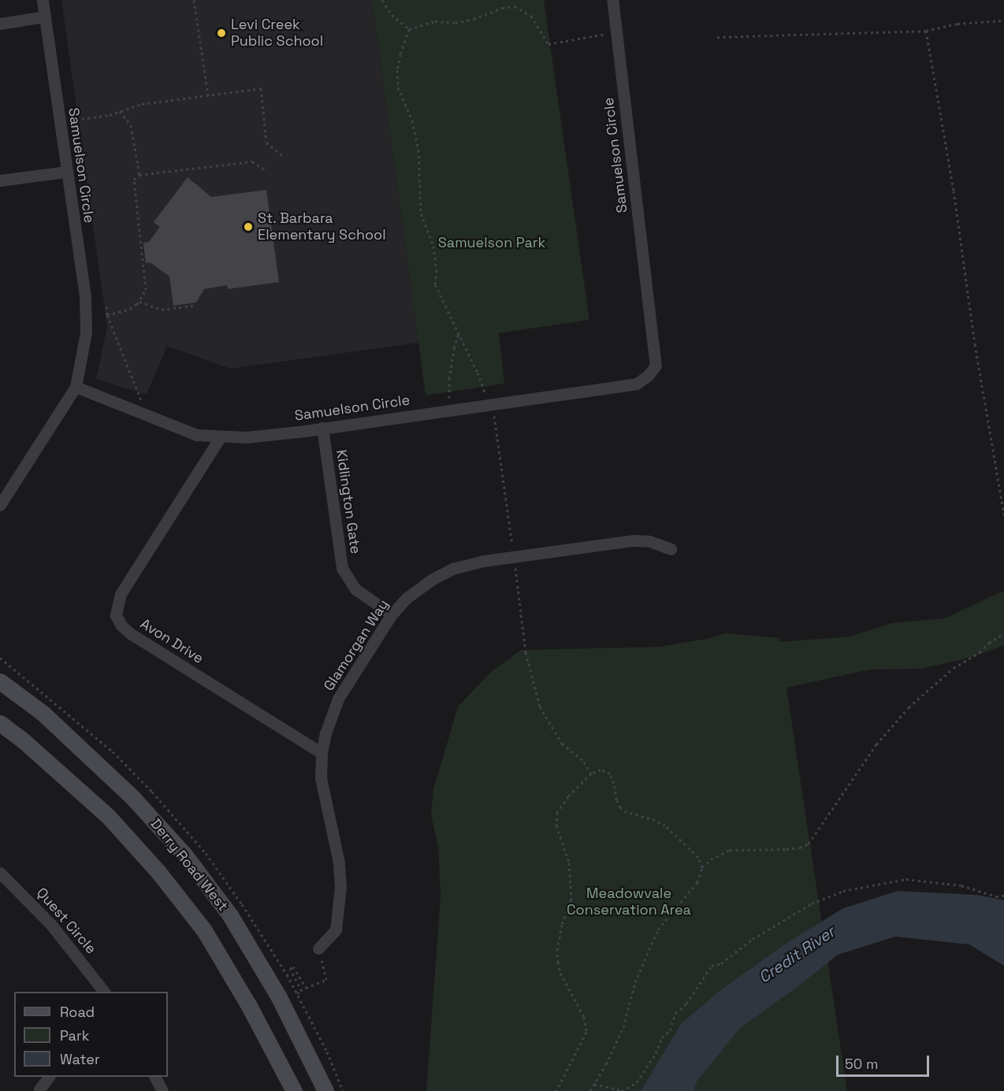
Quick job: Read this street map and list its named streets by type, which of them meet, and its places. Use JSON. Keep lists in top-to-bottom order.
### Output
{
  "streets": {
    "main road": ["Derry Road West"],
    "street": [
      "Samuelson Circle",
      "Kidlington Gate",
      "Avon Drive",
      "Glamorgan Way",
      "Quest Circle"
    ]
  },
  "crossings": [
    ["Samuelson Circle", "Kidlington Gate"],
    ["Samuelson Circle", "Avon Drive"],
    ["Kidlington Gate", "Glamorgan Way"],
    ["Avon Drive", "Glamorgan Way"]
  ],
  "water": ["Credit River"],
  "parks": ["Samuelson Park", "Meadowvale Conservation Area"],
  "places": ["Levi Creek Public School", "St. Barbara Elementary School"],
  "legend": ["Road", "Park", "Water"],
  "scale_bar": "50 m"
}
